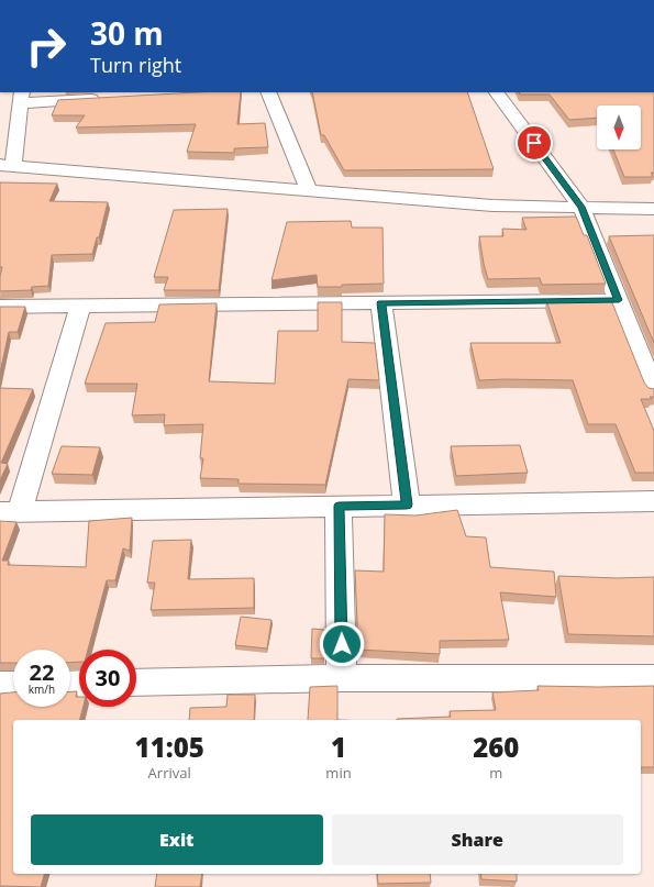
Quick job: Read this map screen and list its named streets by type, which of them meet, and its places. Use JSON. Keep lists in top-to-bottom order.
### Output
{
  "north": "bottom",
  "page": {
    "turn": ["30 m", "Turn right"],
    "speed": "22 km/h",
    "limit": "30",
    "eta": [
      "11:05",
      "Arrival",
      "1",
      "min",
      "260",
      "m"
    ],
    "buttons": ["Exit", "Share"]
  }
}
